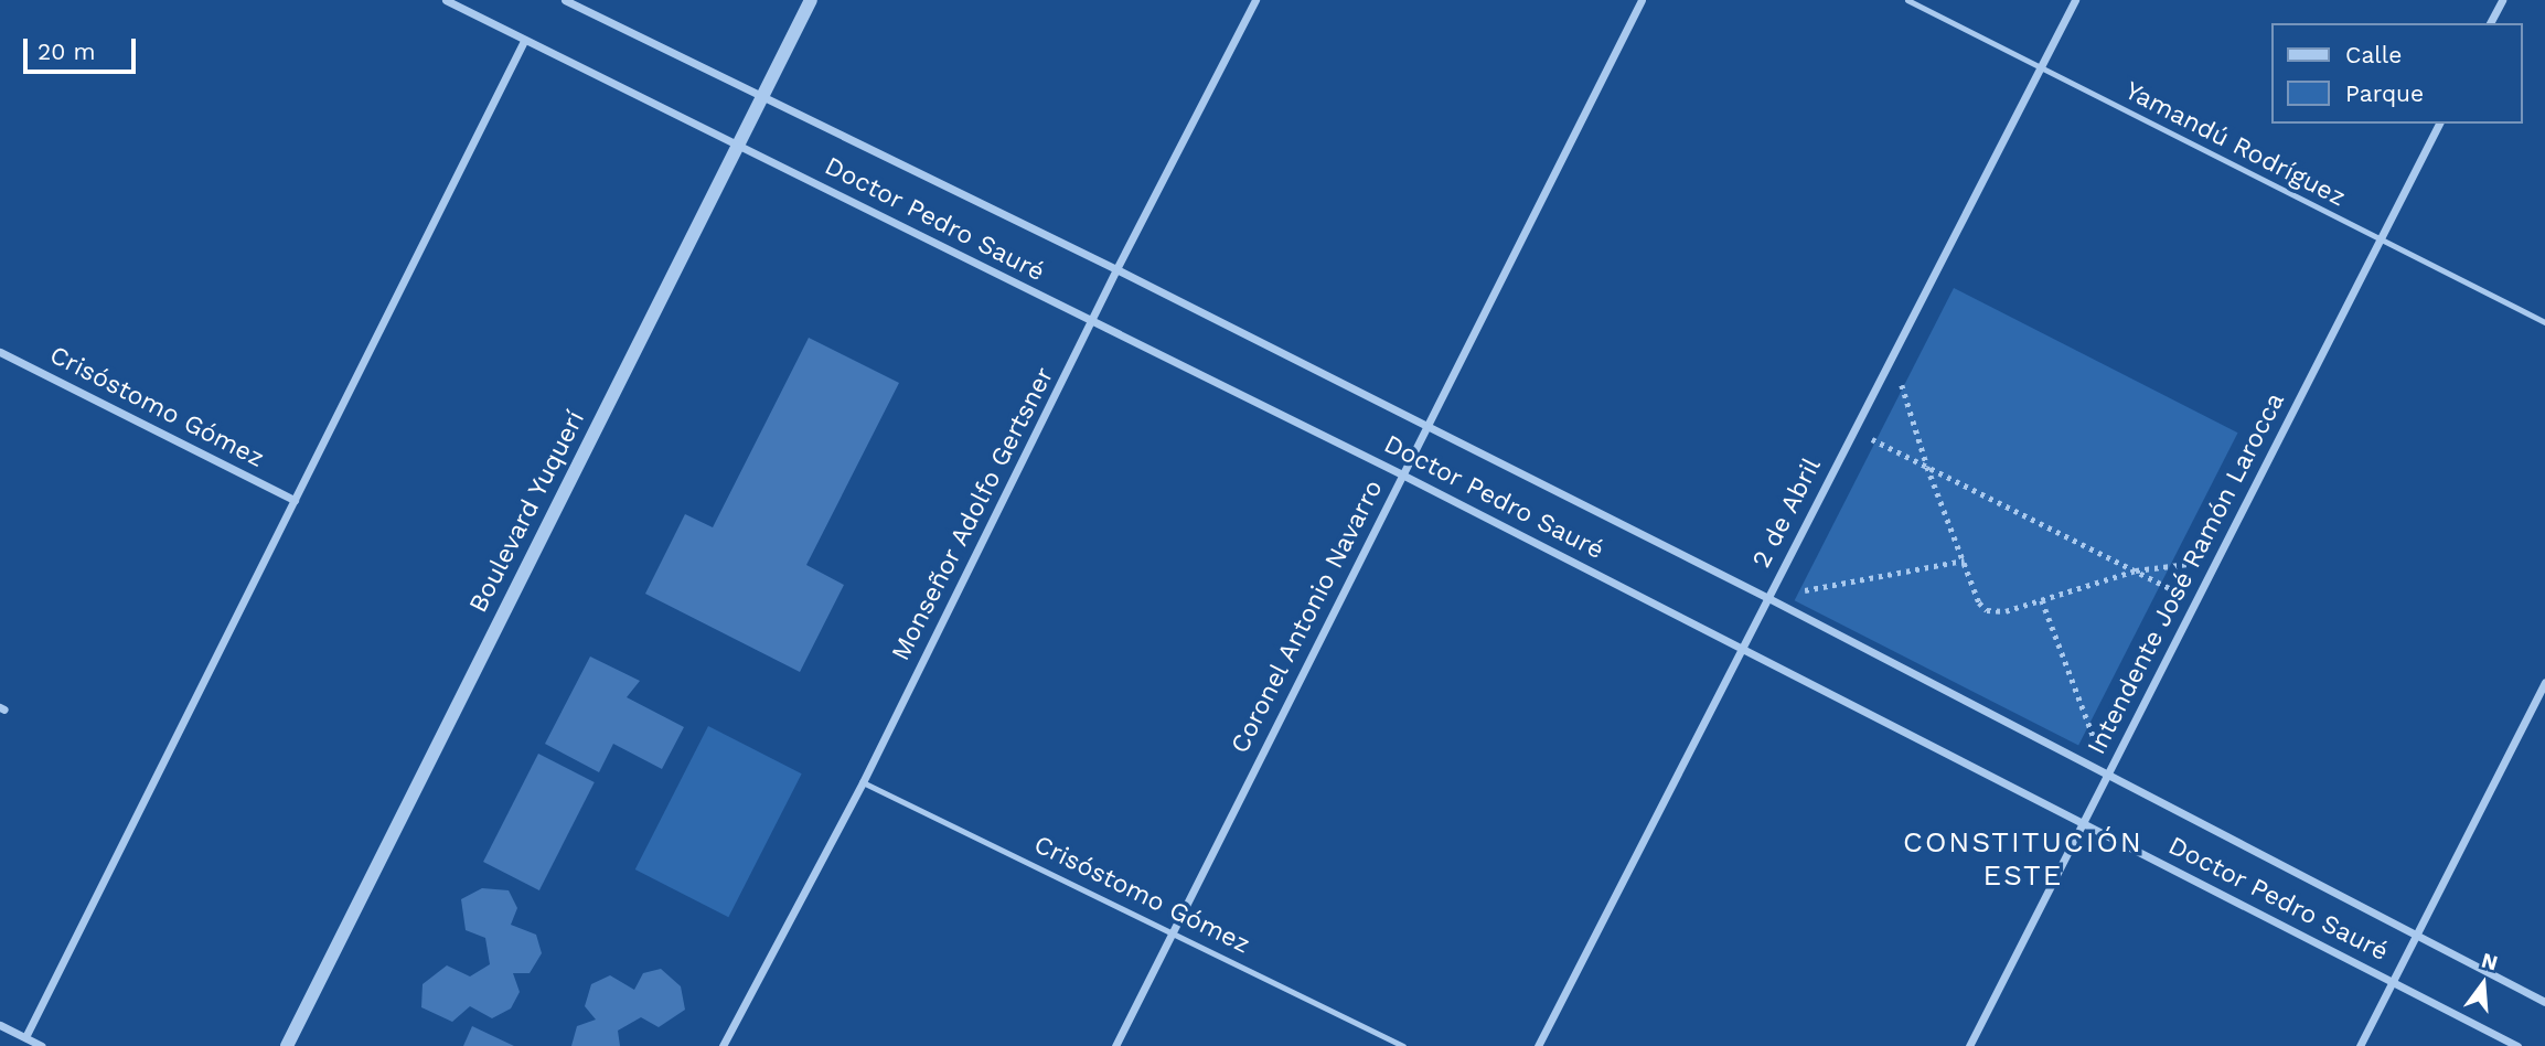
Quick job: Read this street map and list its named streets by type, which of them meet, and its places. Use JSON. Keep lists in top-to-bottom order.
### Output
{
  "streets": {
    "street": [
      "Doctor Pedro Sauré",
      "Crisóstomo Gómez",
      "Boulevard Yuquerí",
      "2 de Abril",
      "Monseñor Adolfo Gertsner",
      "Intendente José Ramón Larocca",
      "Coronel Antonio Navarro"
    ],
    "lane": ["Yamandú Rodríguez"]
  },
  "crossings": [
    ["Yamandú Rodríguez", "2 de Abril"],
    ["Yamandú Rodríguez", "Intendente José Ramón Larocca"],
    ["Doctor Pedro Sauré", "Boulevard Yuquerí"],
    ["Doctor Pedro Sauré", "2 de Abril"],
    ["Doctor Pedro Sauré", "Monseñor Adolfo Gertsner"],
    ["Doctor Pedro Sauré", "Intendente José Ramón Larocca"],
    ["Doctor Pedro Sauré", "Coronel Antonio Navarro"],
    ["Crisóstomo Gómez", "Monseñor Adolfo Gertsner"],
    ["Crisóstomo Gómez", "Coronel Antonio Navarro"]
  ],
  "districts": ["CONSTITUCIÓN ESTE"],
  "legend": ["Calle", "Parque"],
  "scale_bar": "20 m",
  "north": "top"
}
